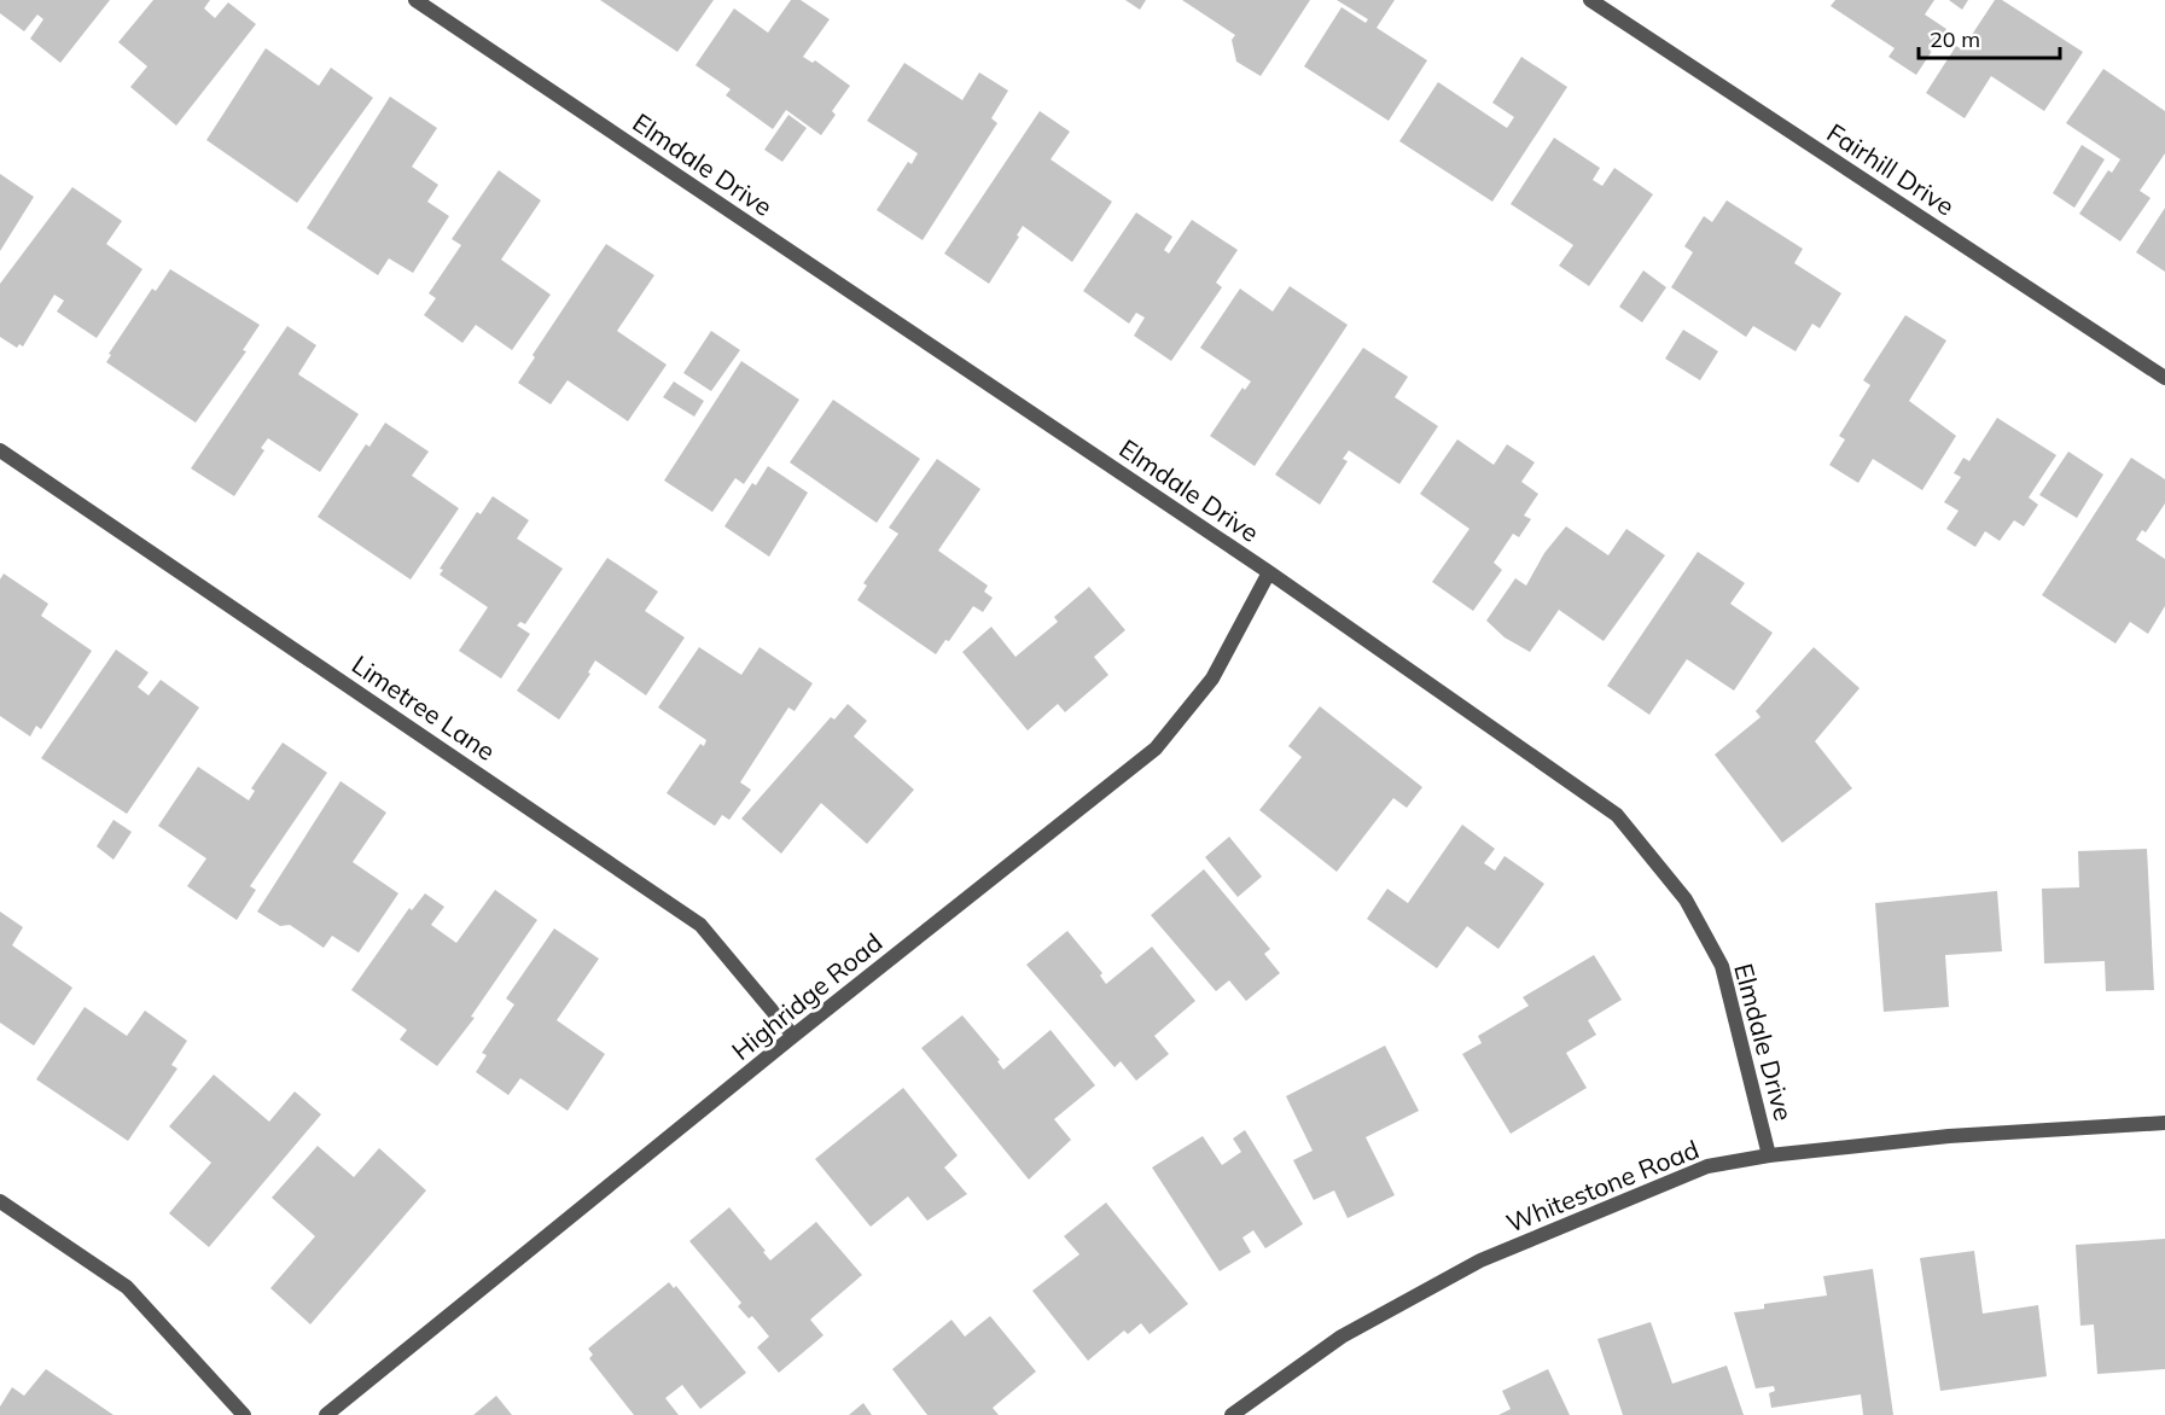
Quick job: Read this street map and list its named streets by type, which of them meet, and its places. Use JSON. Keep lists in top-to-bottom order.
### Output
{
  "streets": {
    "street": [
      "Elmdale Drive",
      "Fairhill Drive",
      "Limetree Lane",
      "Highridge Road",
      "Whitestone Road"
    ]
  },
  "crossings": [
    ["Elmdale Drive", "Highridge Road"],
    ["Elmdale Drive", "Whitestone Road"],
    ["Limetree Lane", "Highridge Road"]
  ],
  "scale_bar": "20 m"
}
